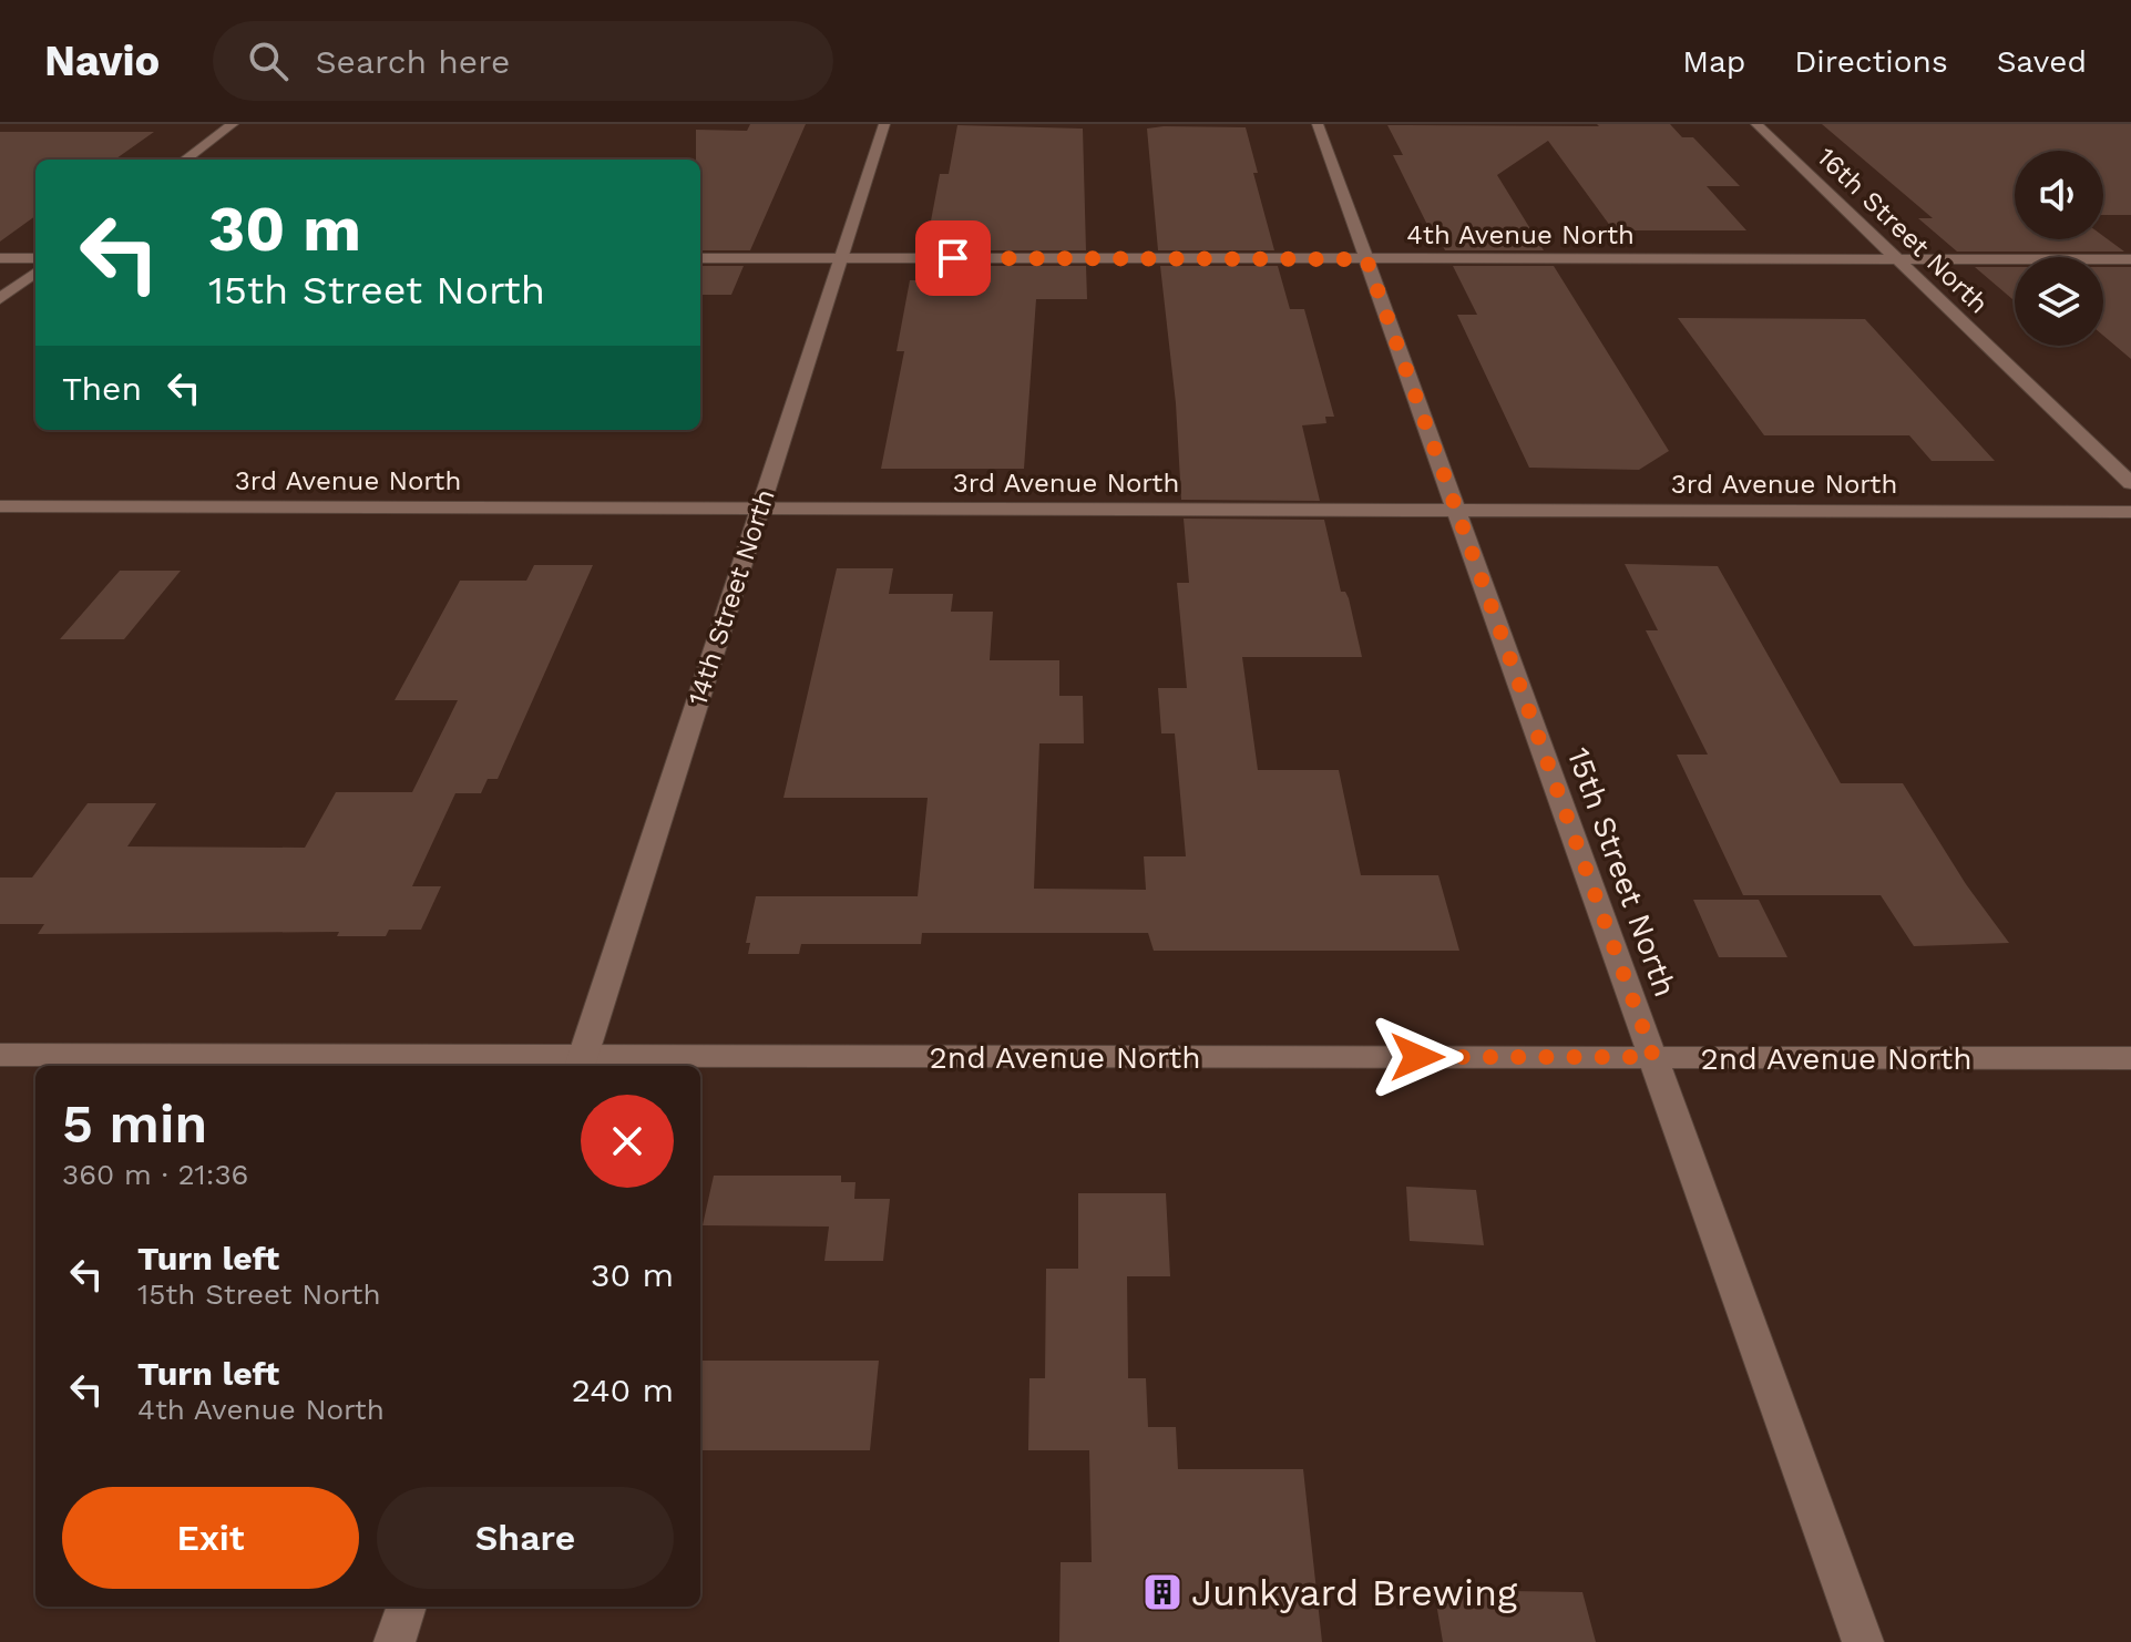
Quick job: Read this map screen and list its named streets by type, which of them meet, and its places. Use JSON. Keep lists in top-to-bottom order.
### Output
{
  "streets": {
    "street": [
      "16th Street North",
      "4th Avenue North",
      "3rd Avenue North",
      "14th Street North",
      "15th Street North",
      "2nd Avenue North"
    ]
  },
  "crossings": [
    ["16th Street North", "4th Avenue North"],
    ["4th Avenue North", "14th Street North"],
    ["4th Avenue North", "15th Street North"],
    ["3rd Avenue North", "14th Street North"],
    ["3rd Avenue North", "15th Street North"],
    ["14th Street North", "2nd Avenue North"],
    ["15th Street North", "2nd Avenue North"]
  ],
  "places": {
    "building": ["Junkyard Brewing"]
  },
  "page": {
    "header": "Navio",
    "search": "Search here",
    "nav": ["Map", "Directions", "Saved"],
    "turn": ["30 m", "15th Street North"],
    "then": "Then",
    "heading": ["5 min", "360 m · 21:36"],
    "list": [
      {
        "name": "Turn left",
        "note": "15th Street North",
        "value": "30 m"
      },
      {
        "name": "Turn left",
        "note": "4th Avenue North",
        "value": "240 m"
      }
    ],
    "buttons": ["Exit", "Share"]
  }
}
